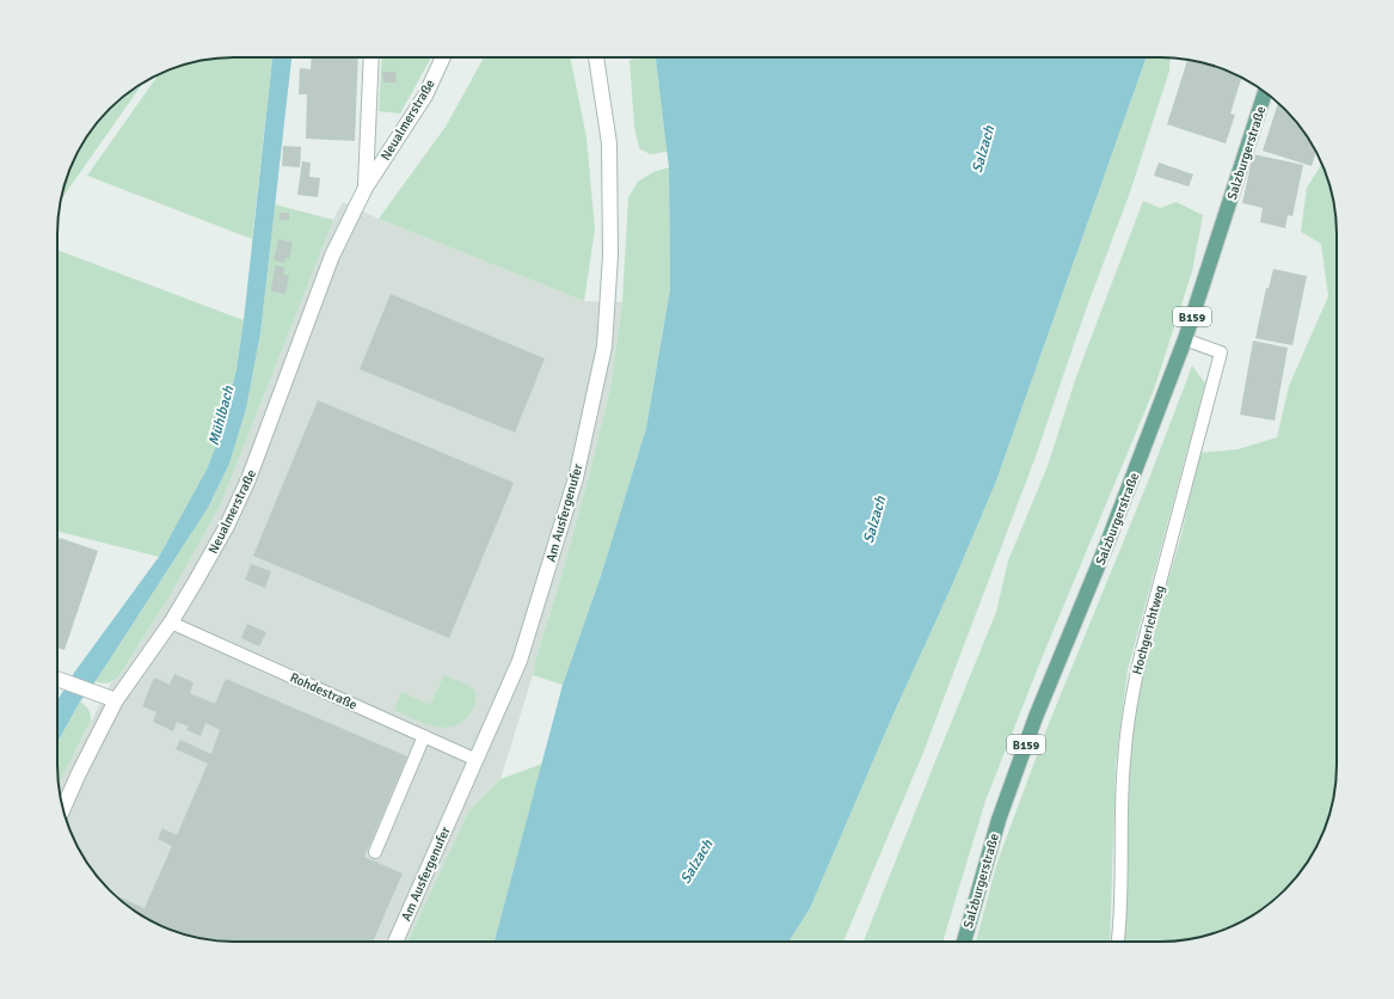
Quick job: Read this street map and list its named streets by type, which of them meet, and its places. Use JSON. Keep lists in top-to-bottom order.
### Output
{
  "streets": {
    "main road": ["Salzburgerstraße", "B159"],
    "street": ["Neualmerstraße", "Am Ausfergenufer"],
    "lane": ["Hochgerichtweg", "Rohdestraße"]
  },
  "crossings": [
    ["Neualmerstraße", "Rohdestraße"],
    ["Salzburgerstraße", "Hochgerichtweg"],
    ["Am Ausfergenufer", "Rohdestraße"]
  ],
  "water": ["Salzach", "Mühlbach"]
}
